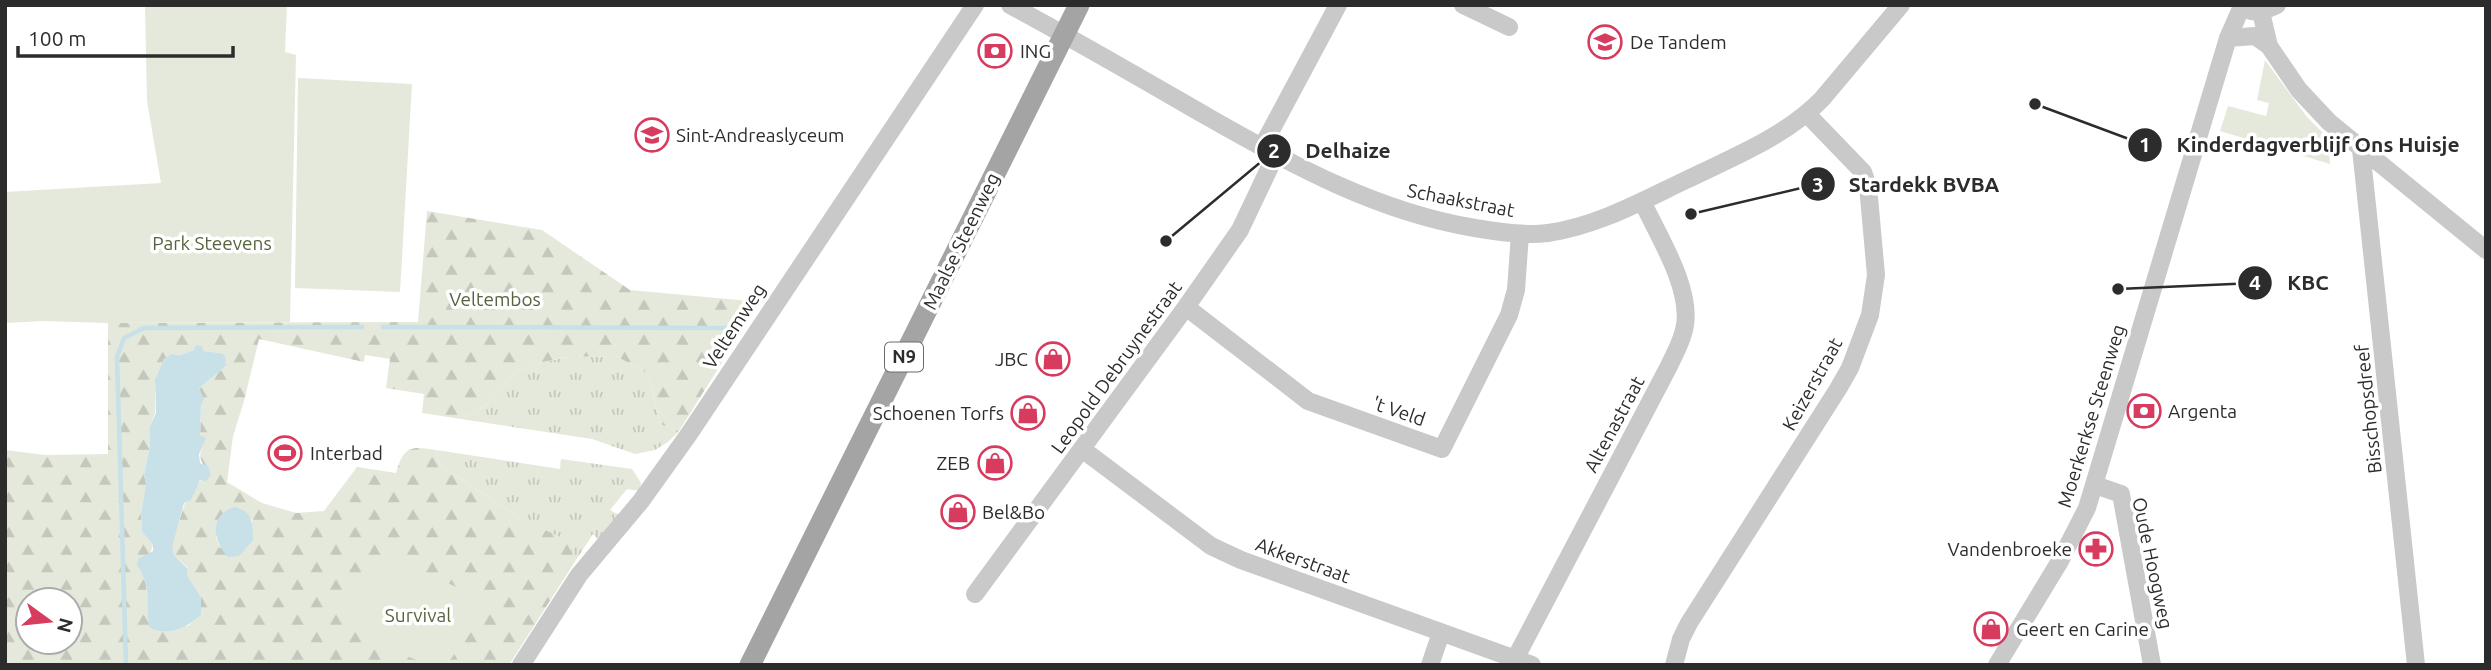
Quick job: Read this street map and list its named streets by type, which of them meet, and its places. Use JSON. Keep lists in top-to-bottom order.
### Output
{
  "streets": {
    "main road": ["Maalse Steenweg", "N9"],
    "street": [
      "Schaakstraat",
      "Veltemweg",
      "Leopold Debruynestraat",
      "Keizerstraat",
      "Bisschopsdreef",
      "'t Veld",
      "Moerkerkse Steenweg",
      "Altenastraat",
      "Akkerstraat",
      "Oude Hoogweg"
    ]
  },
  "crossings": [
    ["Schaakstraat", "Maalse Steenweg"],
    ["Schaakstraat", "Leopold Debruynestraat"],
    ["Schaakstraat", "Keizerstraat"],
    ["Schaakstraat", "'t Veld"],
    ["Schaakstraat", "Altenastraat"],
    ["Leopold Debruynestraat", "'t Veld"],
    ["Leopold Debruynestraat", "Akkerstraat"],
    ["Moerkerkse Steenweg", "Oude Hoogweg"],
    ["Altenastraat", "Akkerstraat"]
  ],
  "parks": ["Park Steevens", "Veltembos", "Survival"],
  "places": {
    "school or university": ["De Tandem", "Sint-Andreaslyceum"],
    "bank": ["ING", "Argenta"],
    "other": [
      "Kinderdagverblijf Ons Huisje",
      "Stardekk BVBA",
      "Delhaize",
      "KBC"
    ],
    "shop": [
      "JBC",
      "Schoenen Torfs",
      "ZEB",
      "Bel&Bo",
      "Geert en Carine"
    ],
    "sports": ["Interbad"],
    "pharmacy": ["Vandenbroeke"]
  },
  "scale_bar": "100 m",
  "north": "right"
}
